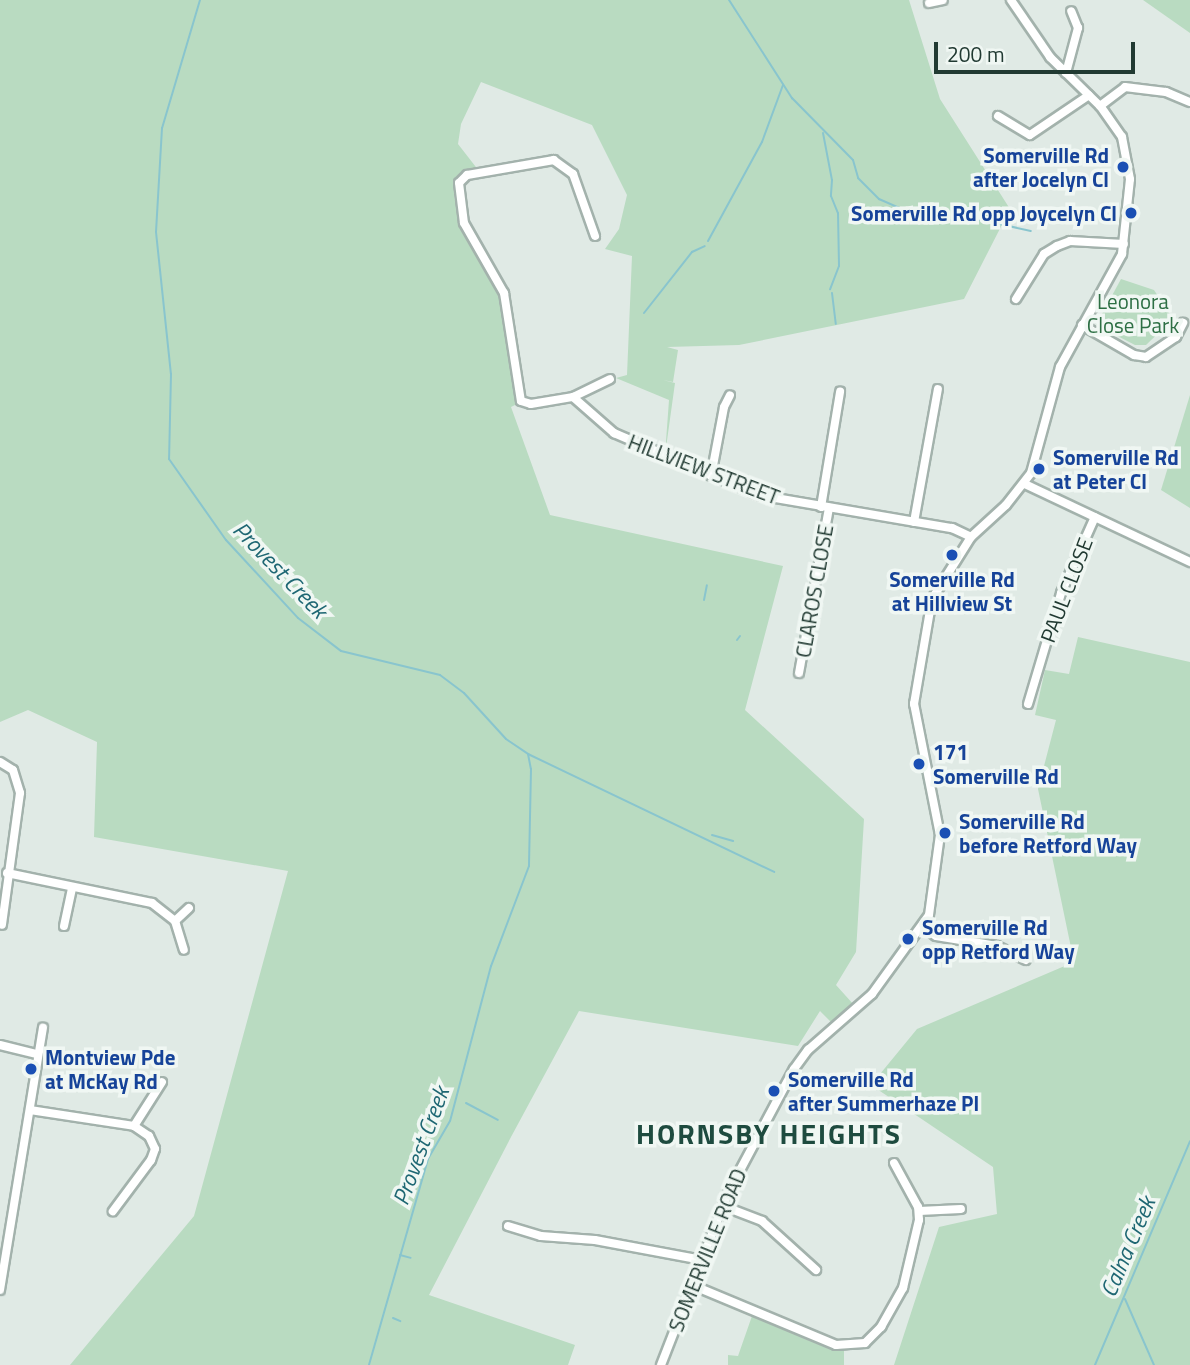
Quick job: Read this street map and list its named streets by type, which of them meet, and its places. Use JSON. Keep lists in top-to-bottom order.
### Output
{
  "streets": {
    "street": [
      "HILLVIEW STREET",
      "PAUL CLOSE",
      "CLAROS CLOSE",
      "SOMERVILLE ROAD"
    ]
  },
  "crossings": [
    ["HILLVIEW STREET", "CLAROS CLOSE"],
    ["HILLVIEW STREET", "SOMERVILLE ROAD"]
  ],
  "districts": ["HORNSBY HEIGHTS"],
  "water": ["Provest Creek", "Calna Creek"],
  "parks": ["Leonora Close Park"],
  "places": [
    "Somerville Rd after Jocelyn Cl",
    "Somerville Rd opp Joycelyn Cl",
    "Somerville Rd at Peter Cl",
    "Somerville Rd at Hillview St",
    "171 Somerville Rd",
    "Somerville Rd before Retford Way",
    "Somerville Rd opp Retford Way",
    "Montview Pde at McKay Rd",
    "Somerville Rd after Summerhaze Pl"
  ],
  "scale_bar": "200 m"
}
